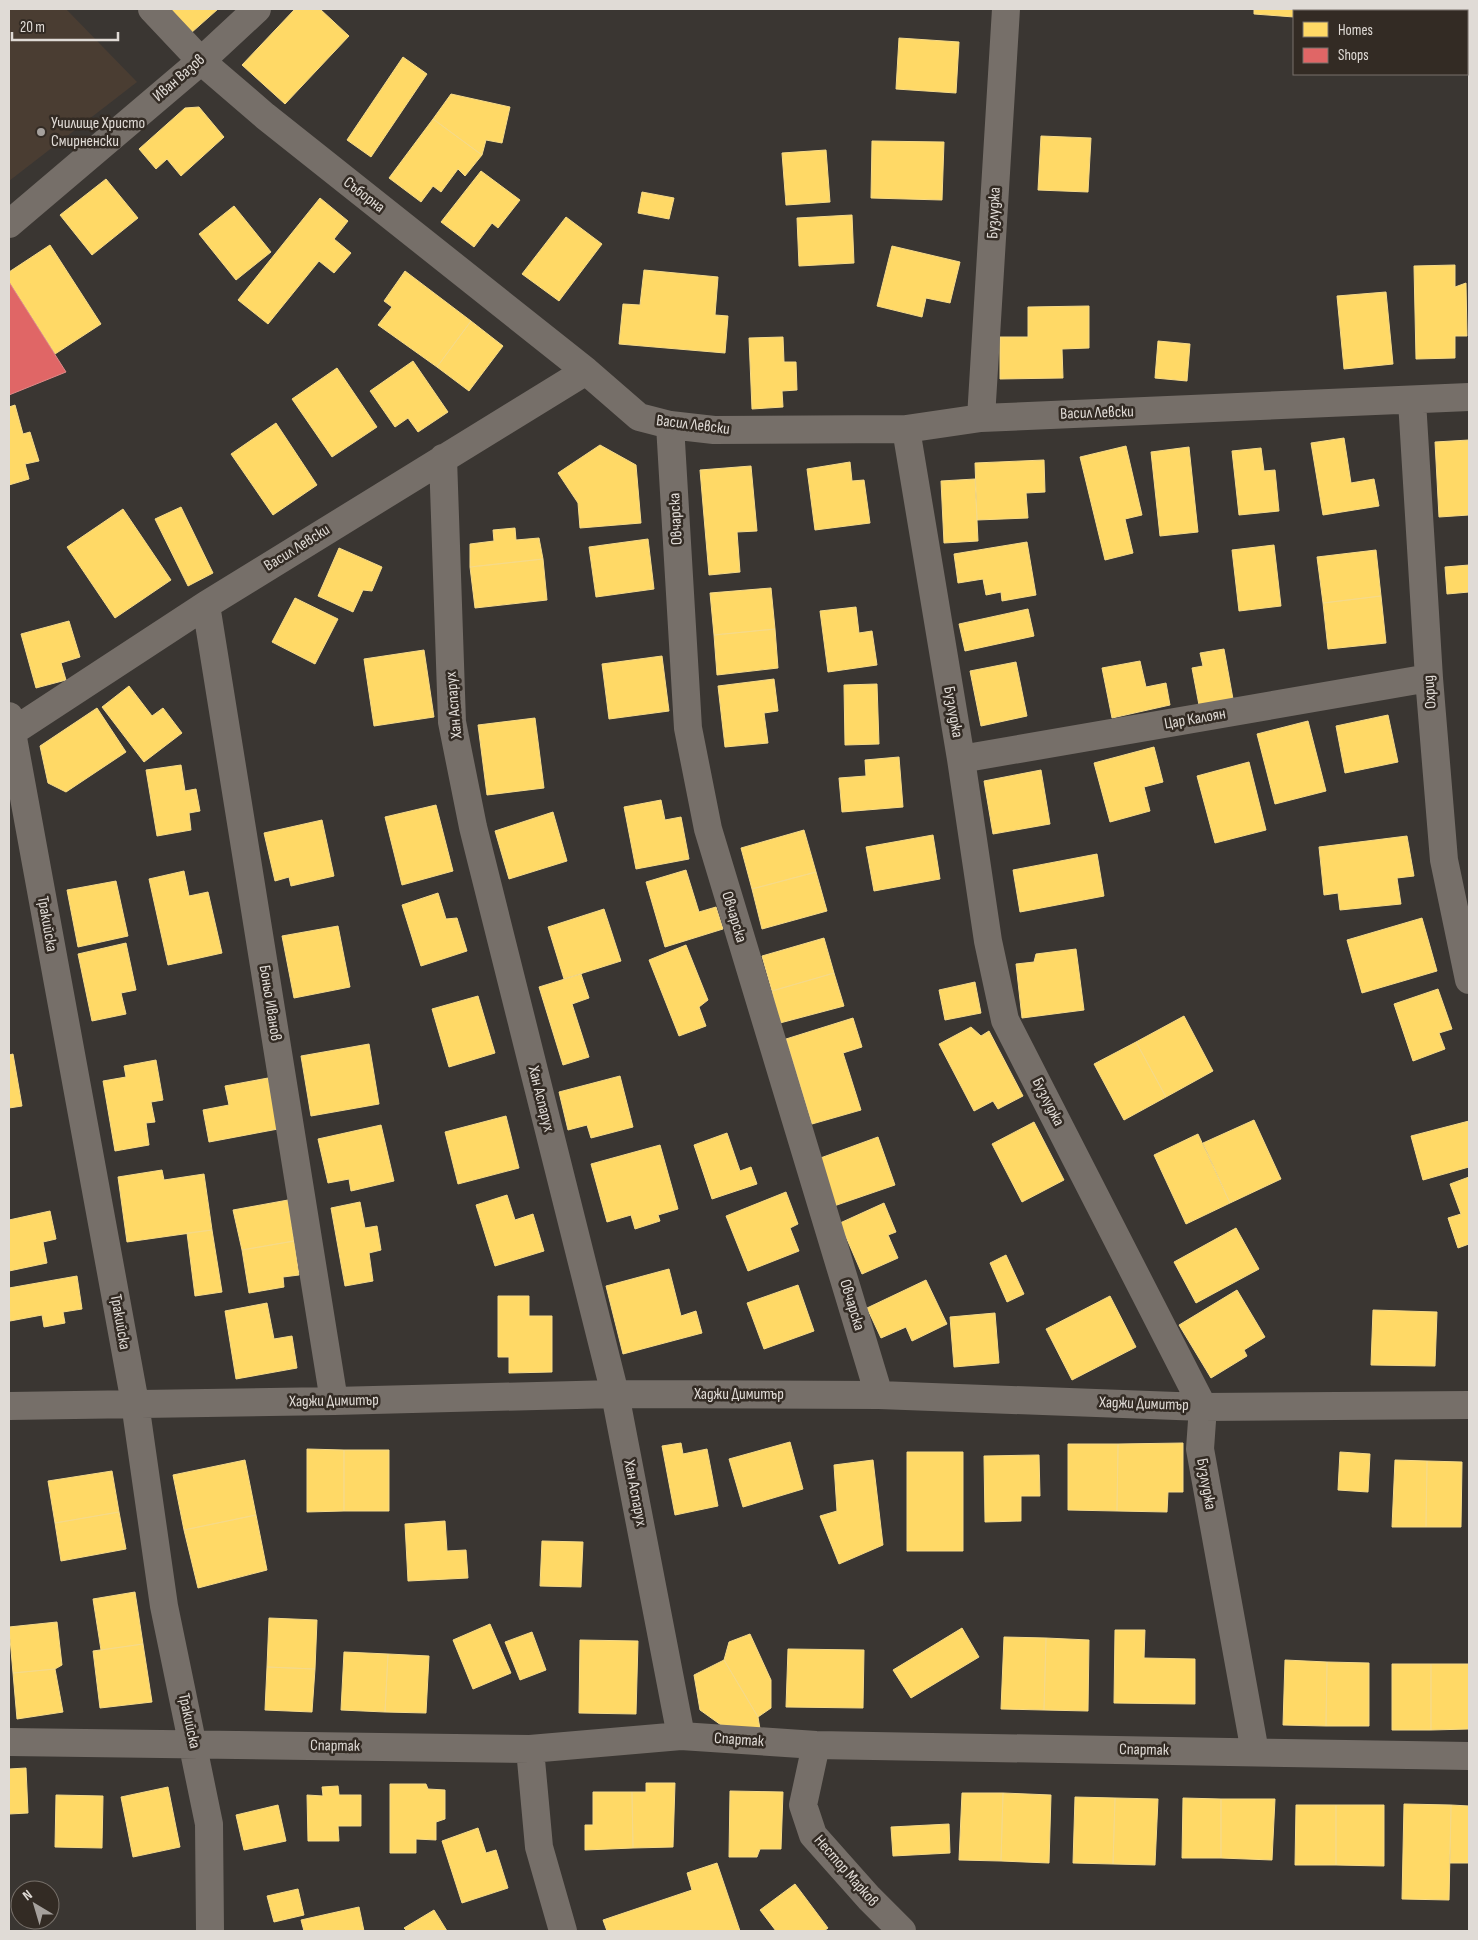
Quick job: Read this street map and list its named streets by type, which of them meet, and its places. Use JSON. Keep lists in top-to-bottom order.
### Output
{
  "streets": {
    "street": [
      "Иван Вазов",
      "Съборна",
      "Бузлуджа",
      "Васил Левски",
      "Овчарска",
      "Охрид",
      "Хан Аспарух",
      "Цар Калоян",
      "Тракийска",
      "Боньо Иванов",
      "Хаджи Димитър",
      "Спартак",
      "Нестор Марков"
    ]
  },
  "crossings": [
    ["Иван Вазов", "Съборна"],
    ["Съборна", "Васил Левски"],
    ["Бузлуджа", "Васил Левски"],
    ["Бузлуджа", "Цар Калоян"],
    ["Бузлуджа", "Хаджи Димитър"],
    ["Бузлуджа", "Спартак"],
    ["Васил Левски", "Овчарска"],
    ["Васил Левски", "Охрид"],
    ["Васил Левски", "Хан Аспарух"],
    ["Васил Левски", "Тракийска"],
    ["Васил Левски", "Боньо Иванов"],
    ["Овчарска", "Хаджи Димитър"],
    ["Охрид", "Цар Калоян"],
    ["Хан Аспарух", "Хаджи Димитър"],
    ["Хан Аспарух", "Спартак"],
    ["Тракийска", "Хаджи Димитър"],
    ["Тракийска", "Спартак"],
    ["Боньо Иванов", "Хаджи Димитър"],
    ["Спартак", "Нестор Марков"]
  ],
  "places": ["Училище Христо Смирненски"],
  "legend": ["Homes", "Shops"],
  "scale_bar": "20 m",
  "north": "top left"
}
